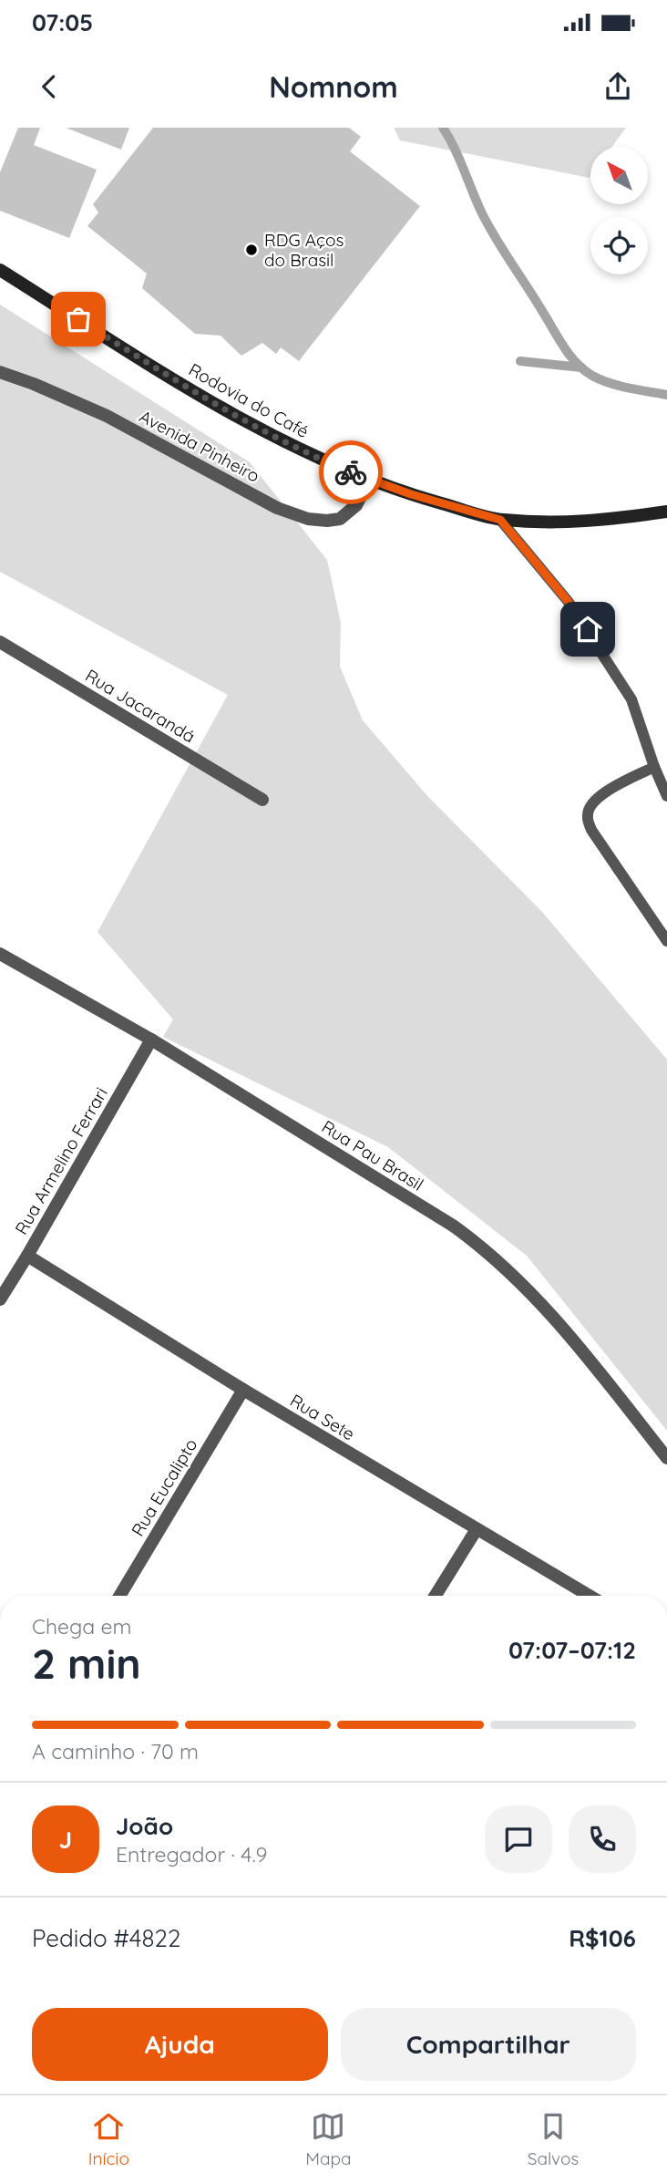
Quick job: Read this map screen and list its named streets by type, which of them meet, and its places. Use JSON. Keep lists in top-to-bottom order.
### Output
{
  "streets": {
    "main road": ["Rodovia do Café"],
    "street": [
      "Avenida Pinheiro",
      "Rua Jacarandá",
      "Rua Pau Brasil",
      "Rua Armelino Ferrari",
      "Rua Sete",
      "Rua Eucalipto"
    ]
  },
  "crossings": [
    ["Rodovia do Café", "Avenida Pinheiro"],
    ["Rua Pau Brasil", "Rua Armelino Ferrari"],
    ["Rua Armelino Ferrari", "Rua Sete"],
    ["Rua Sete", "Rua Eucalipto"]
  ],
  "places": ["RDG Aços do Brasil"],
  "north": "top left",
  "page": {
    "status": "07:05",
    "header": "Nomnom",
    "heading": ["2 min", "Chega em", "07:07–07:12"],
    "panel": [
      "João",
      "Entregador · 4.9",
      "Pedido #4822",
      "R$106"
    ],
    "bar": "A caminho · 70 m",
    "round": "J",
    "buttons": ["Ajuda", "Compartilhar"],
    "tabs": ["Início", "Mapa", "Salvos"]
  }
}
